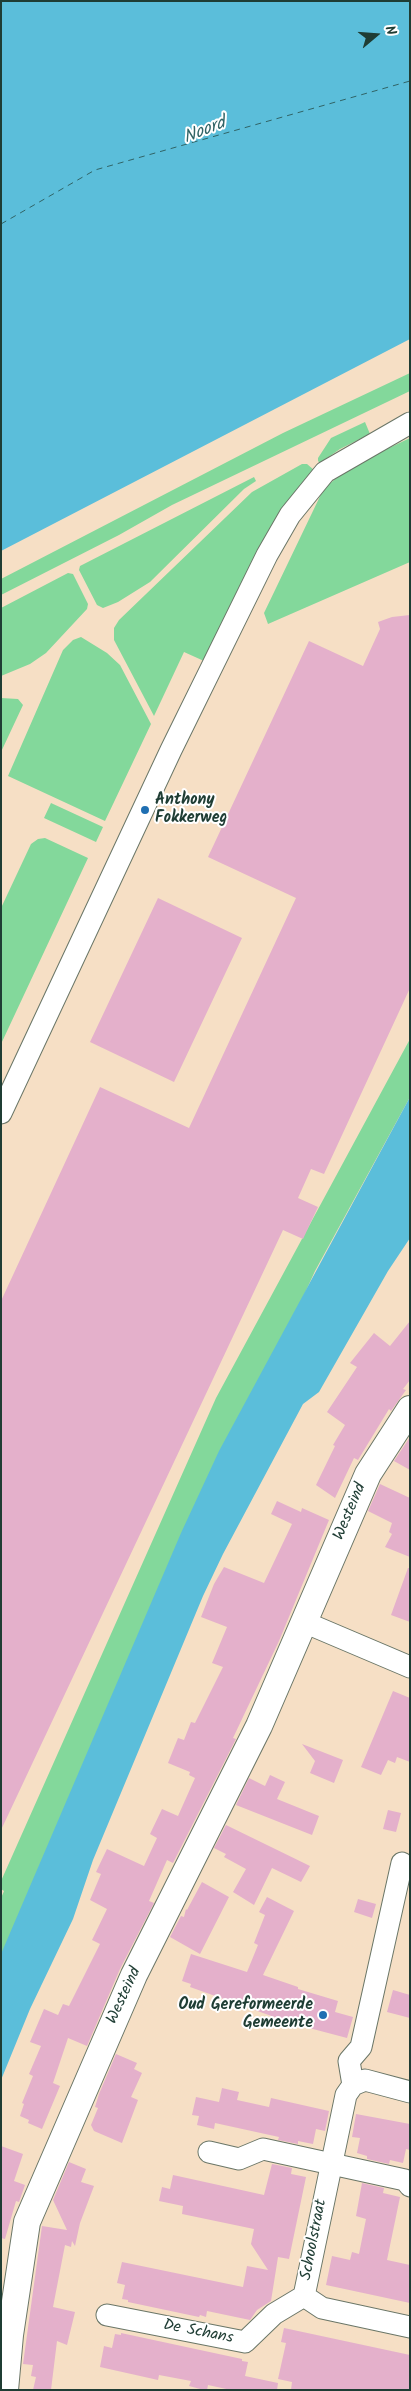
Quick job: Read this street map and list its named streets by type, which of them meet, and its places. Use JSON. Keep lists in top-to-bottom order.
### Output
{
  "streets": {
    "street": ["Westeind", "Schoolstraat", "De Schans"]
  },
  "crossings": [
    ["Schoolstraat", "De Schans"]
  ],
  "water": ["Noord"],
  "places": ["Anthony Fokkerweg", "Oud Gereformeerde Gemeente"],
  "north": "right"
}
